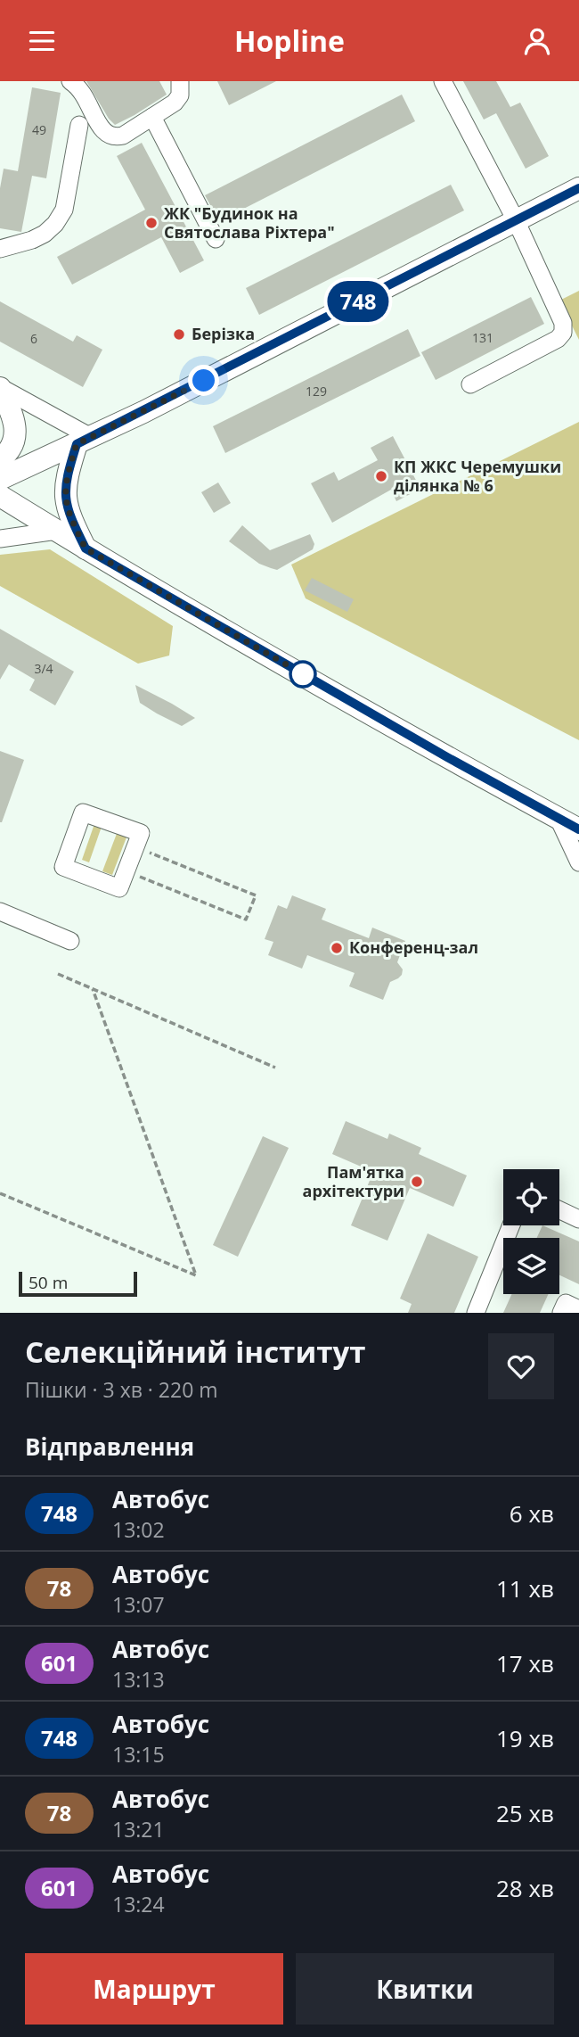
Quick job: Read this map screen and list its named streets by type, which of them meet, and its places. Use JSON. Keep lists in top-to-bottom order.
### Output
{
  "places": [
    "ЖК \"Будинок на Святослава Ріхтера\"",
    "Берізка",
    "КП ЖКС Черемушки ділянка № 6",
    "Конференц-зал",
    "Пам'ятка архітектури"
  ],
  "lines": ["bus line 748"],
  "house_numbers": [
    "49",
    "131",
    "6",
    "129",
    "3/4"
  ],
  "scale_bar": "50 m",
  "page": {
    "header": "Hopline",
    "on_map": "748",
    "scale": "50 m",
    "heading": [
      ["Селекційний інститут", "Пішки · 3 хв · 220 m"],
      "Відправлення"
    ],
    "list": [
      {
        "mark": "748",
        "name": "Автобус",
        "note": "13:02",
        "value": "6 хв"
      },
      {
        "mark": "78",
        "name": "Автобус",
        "note": "13:07",
        "value": "11 хв"
      },
      {
        "mark": "601",
        "name": "Автобус",
        "note": "13:13",
        "value": "17 хв"
      },
      {
        "mark": "748",
        "name": "Автобус",
        "note": "13:15",
        "value": "19 хв"
      },
      {
        "mark": "78",
        "name": "Автобус",
        "note": "13:21",
        "value": "25 хв"
      },
      {
        "mark": "601",
        "name": "Автобус",
        "note": "13:24",
        "value": "28 хв"
      }
    ],
    "buttons": ["Маршрут", "Квитки"]
  }
}
